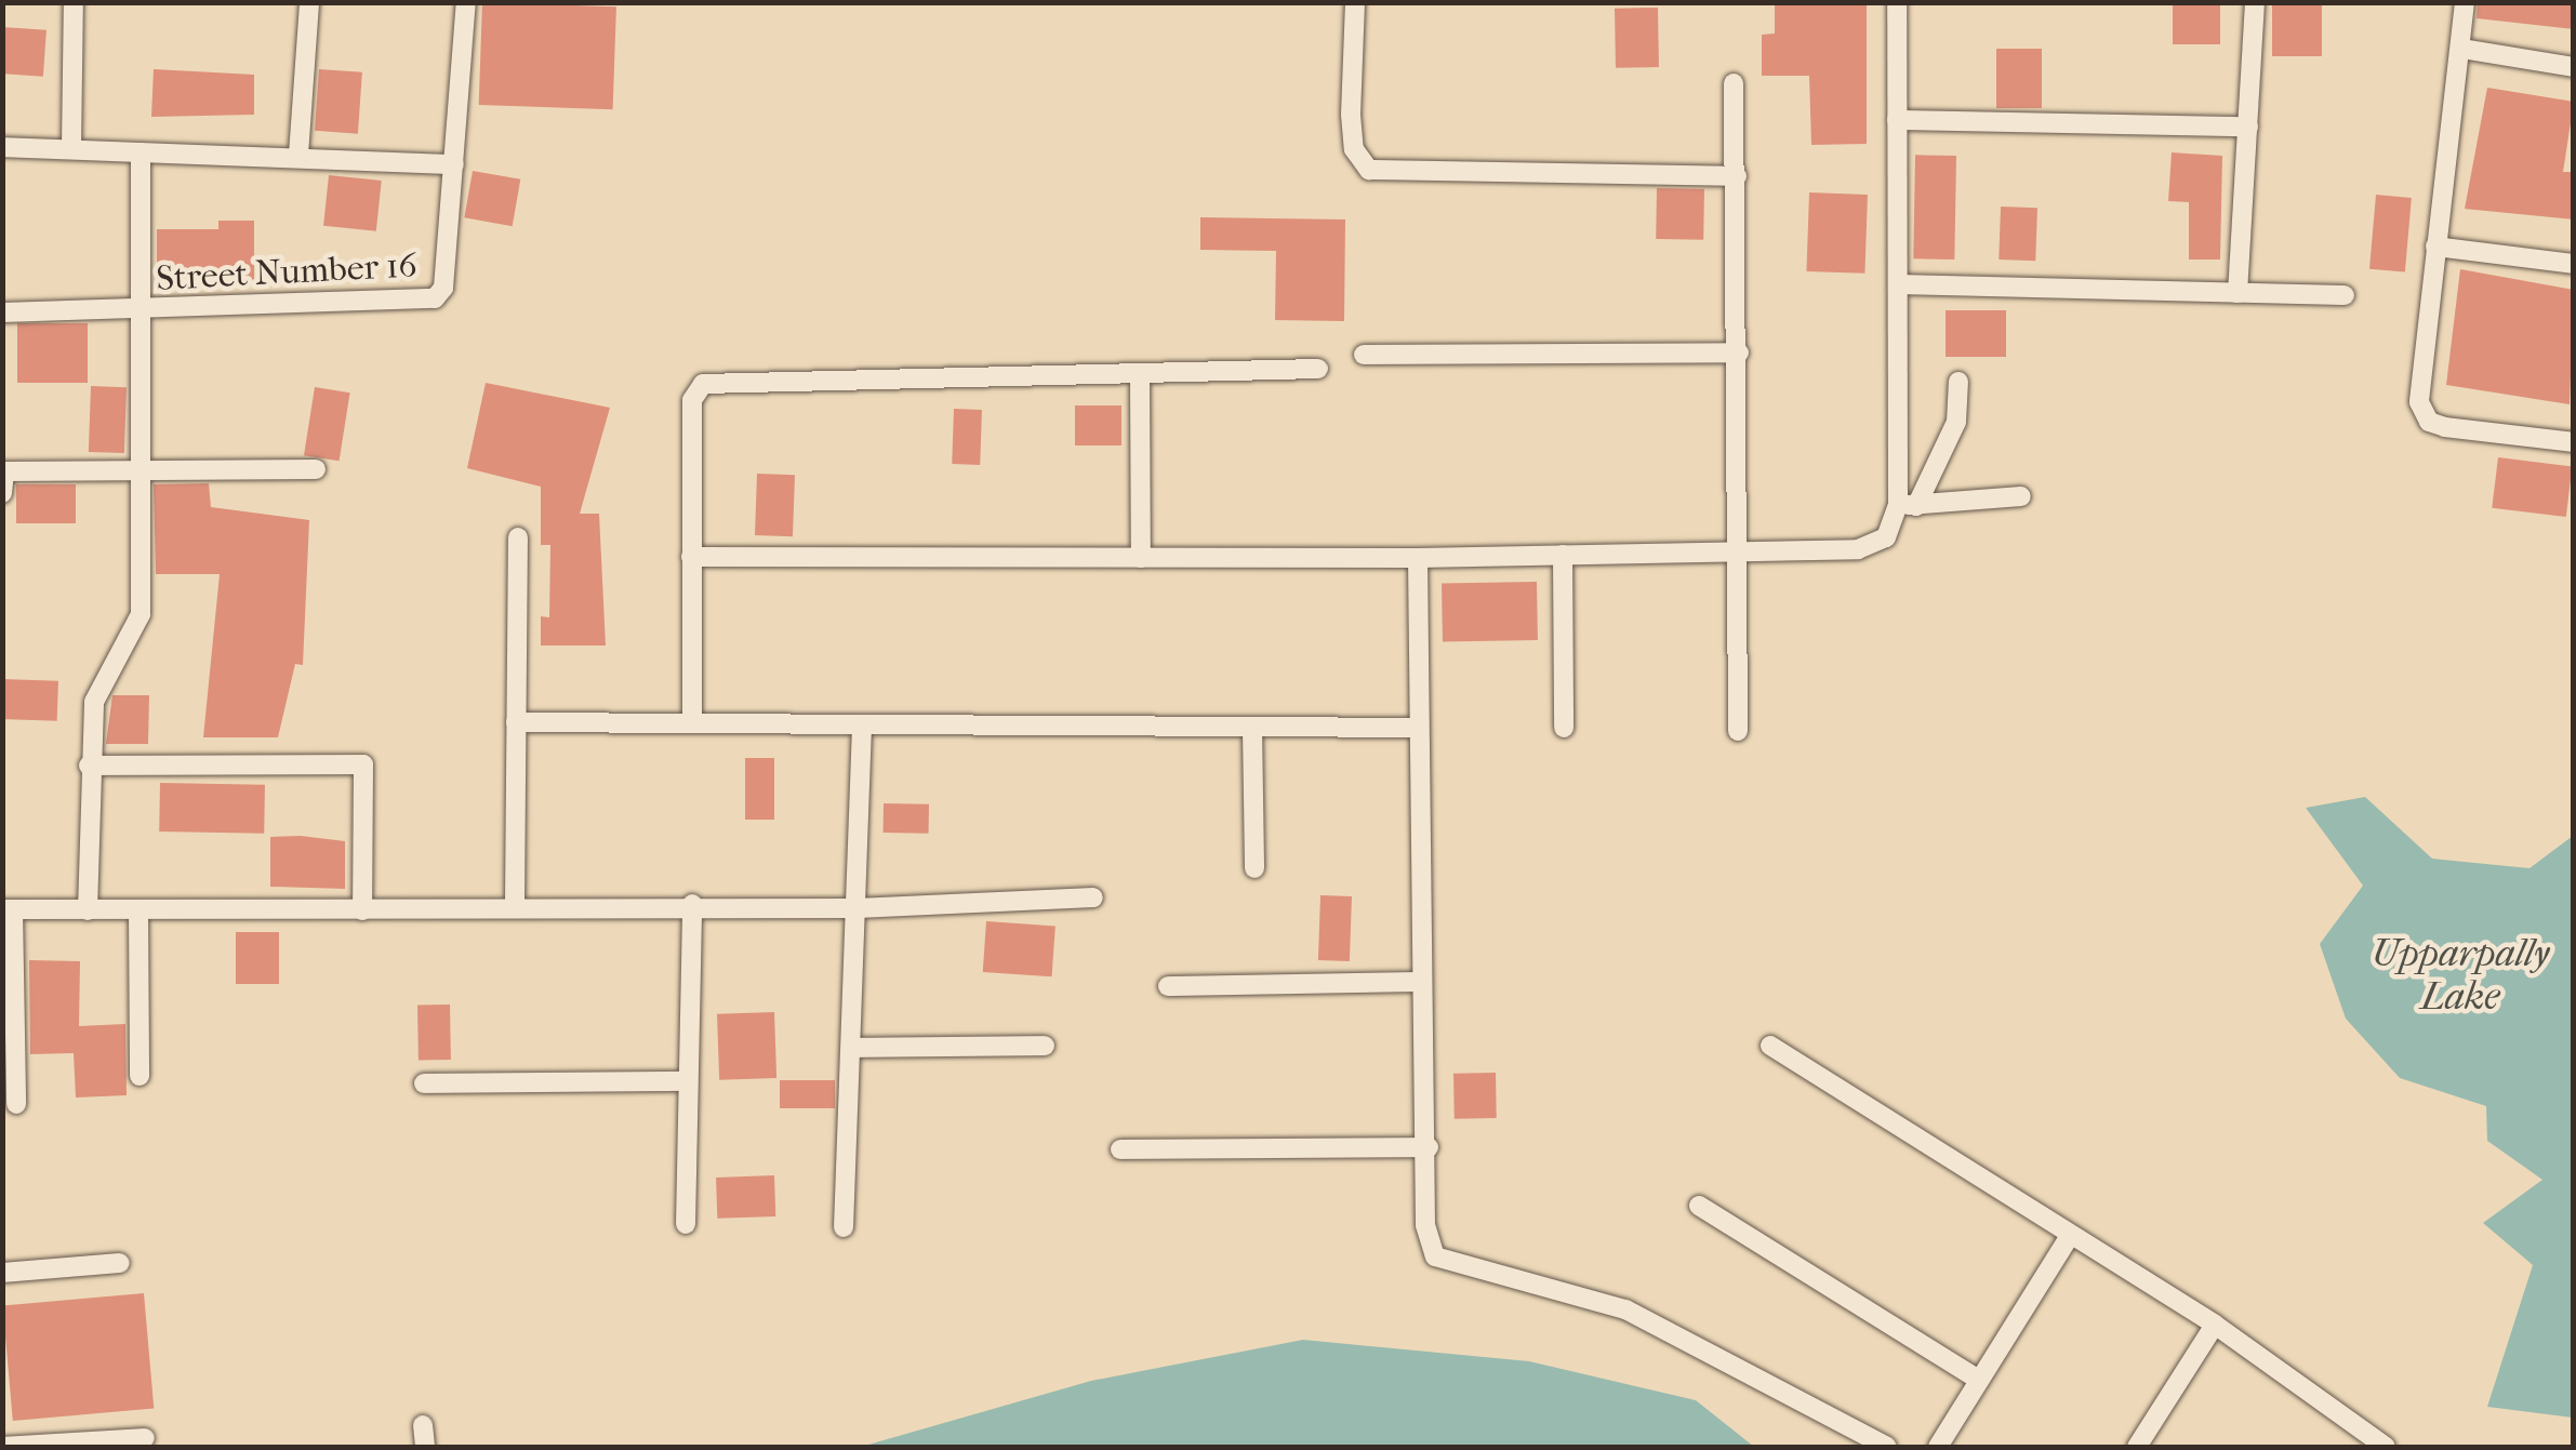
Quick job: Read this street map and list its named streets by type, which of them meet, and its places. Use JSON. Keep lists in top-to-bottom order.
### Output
{
  "streets": {
    "street": ["Street Number 16"]
  },
  "water": ["Upparpally Lake"]
}
